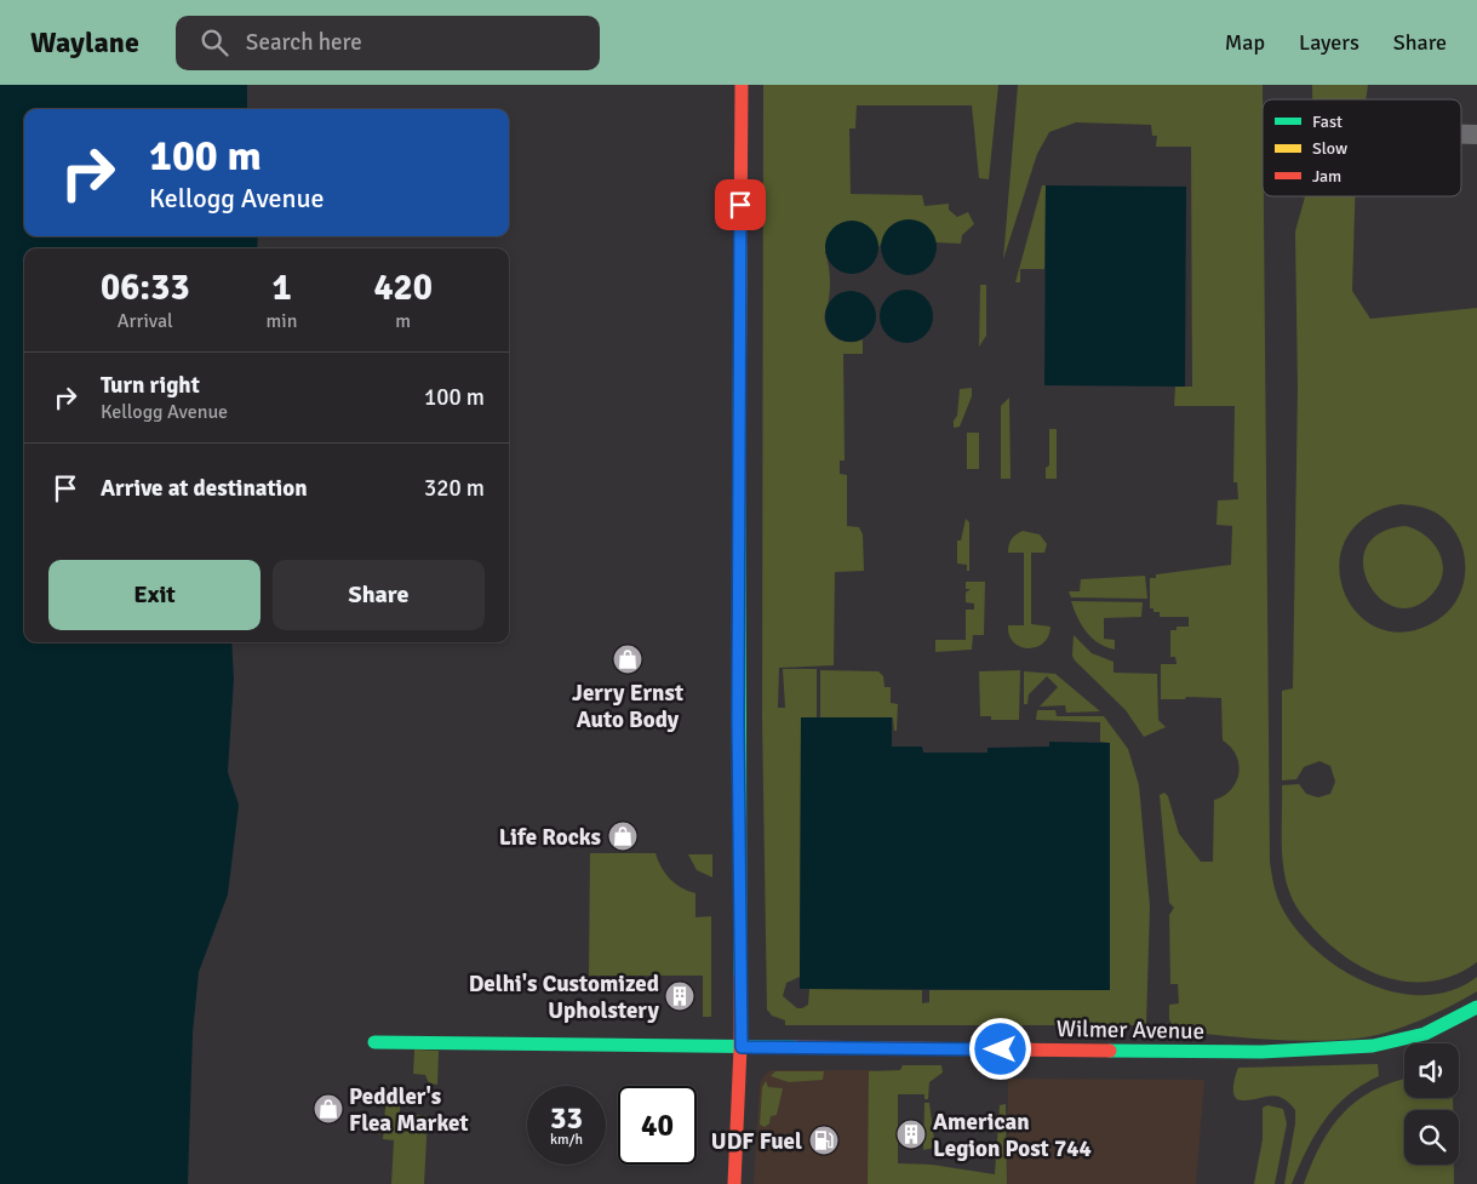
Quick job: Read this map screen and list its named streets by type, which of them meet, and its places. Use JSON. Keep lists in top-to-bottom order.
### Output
{
  "streets": {
    "street": ["Wilmer Avenue"]
  },
  "places": {
    "shop": ["Jerry Ernst Auto Body", "Life Rocks", "Peddler's Flea Market"],
    "building": ["Delhi's Customized Upholstery", "American Legion Post 744"],
    "fuel station": ["UDF Fuel"]
  },
  "legend": ["Fast", "Slow", "Jam"],
  "page": {
    "header": "Waylane",
    "search": "Search here",
    "nav": ["Map", "Layers", "Share"],
    "turn": ["100 m", "Kellogg Avenue"],
    "eta": [
      "06:33",
      "Arrival",
      "1",
      "min",
      "420",
      "m"
    ],
    "list": [
      {
        "name": "Turn right",
        "note": "Kellogg Avenue",
        "value": "100 m"
      },
      {
        "name": "Arrive at destination",
        "value": "320 m"
      }
    ],
    "buttons": ["Exit", "Share"],
    "speed": "33 km/h",
    "limit": "40"
  }
}
